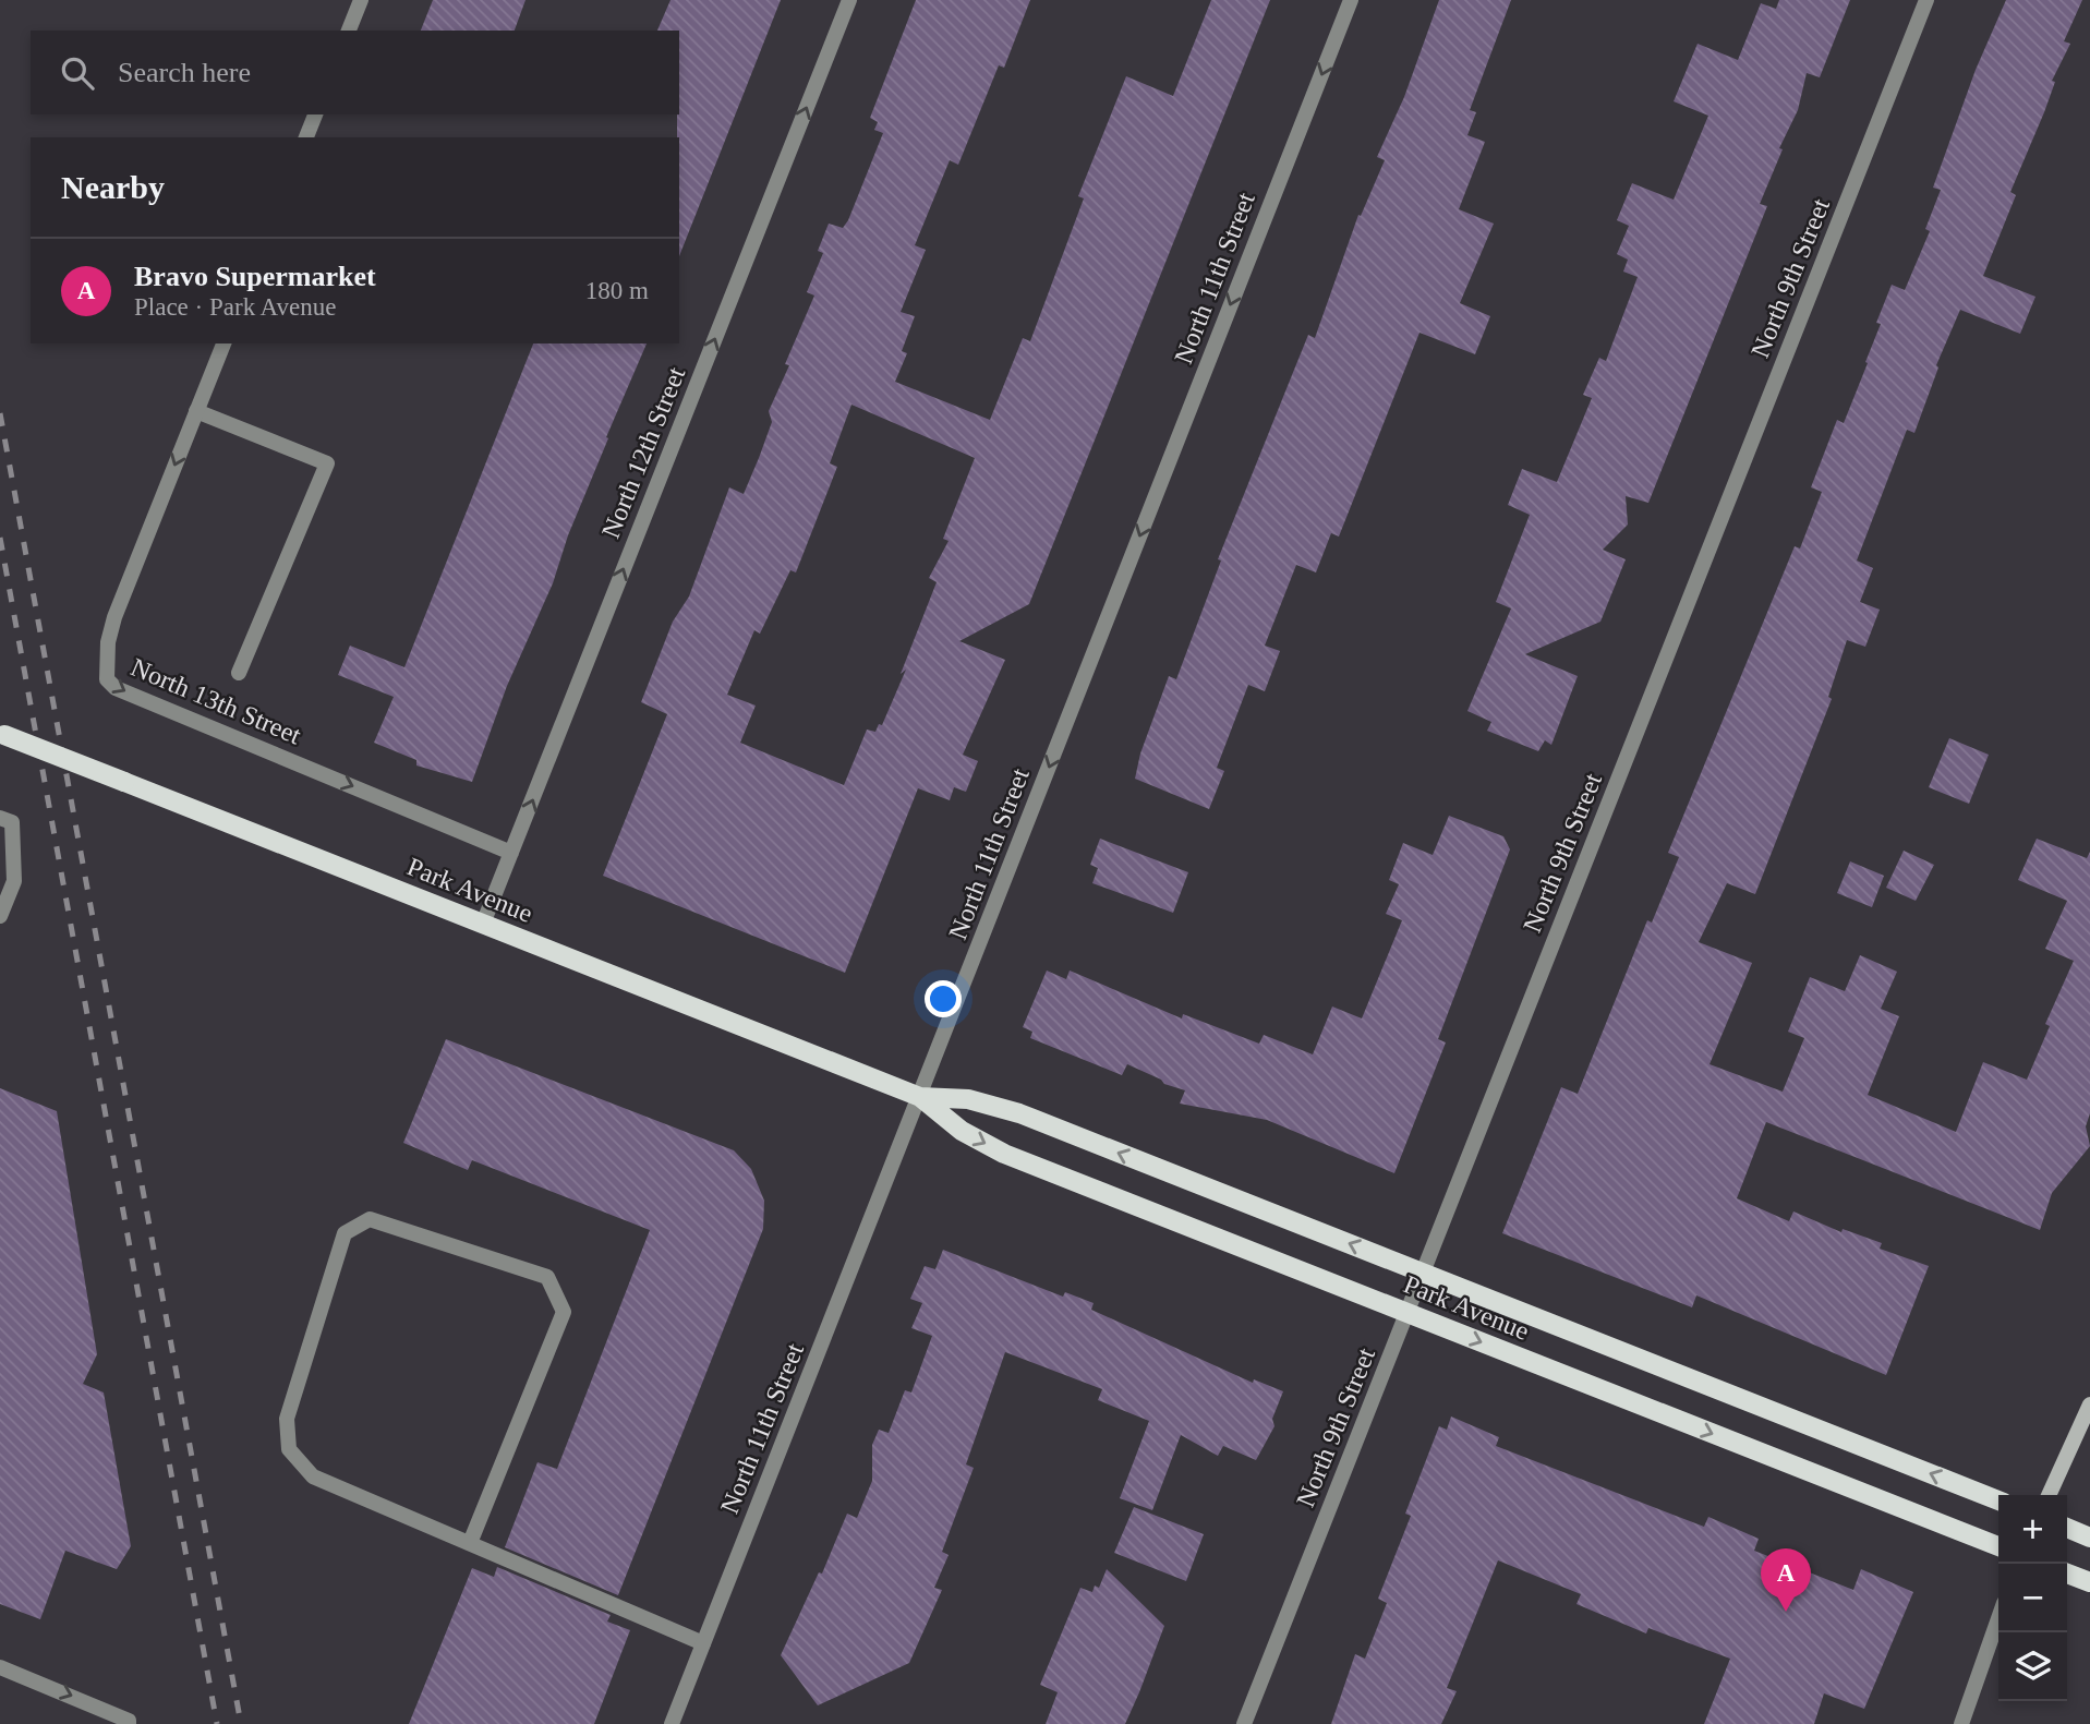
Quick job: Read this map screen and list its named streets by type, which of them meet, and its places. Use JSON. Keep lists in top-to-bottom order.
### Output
{
  "streets": {
    "main road": ["Park Avenue"],
    "street": [
      "North 11th Street",
      "North 9th Street",
      "North 12th Street",
      "North 13th Street"
    ]
  },
  "crossings": [
    ["North 11th Street", "Park Avenue"],
    ["North 9th Street", "Park Avenue"],
    ["North 12th Street", "North 13th Street"],
    ["North 12th Street", "Park Avenue"]
  ],
  "one_way": ["North 11th Street", "North 12th Street"],
  "page": {
    "search": "Search here",
    "heading": "Nearby",
    "list": [
      {
        "mark": "A",
        "name": "Bravo Supermarket",
        "note": "Place · Park Avenue",
        "value": "180 m"
      }
    ],
    "map_buttons": ["+", "−"],
    "pins": "A"
  }
}
